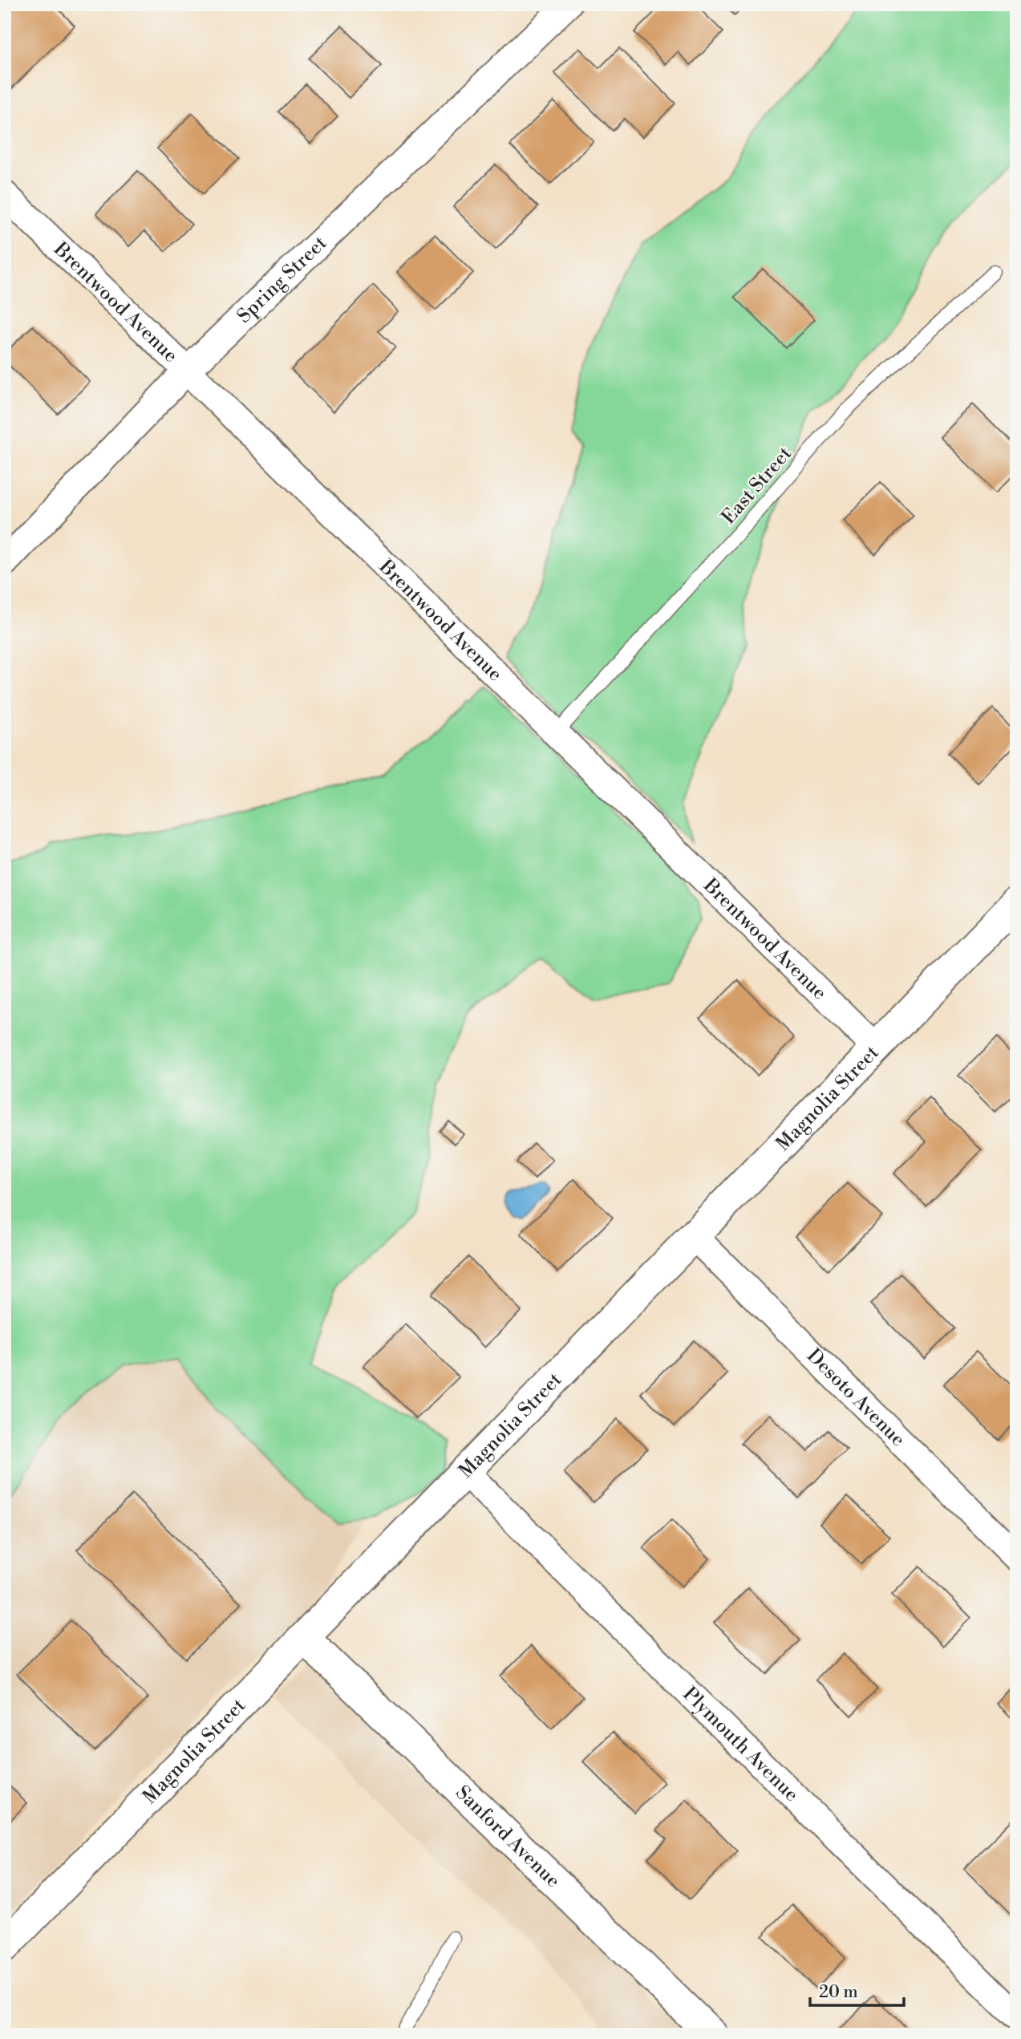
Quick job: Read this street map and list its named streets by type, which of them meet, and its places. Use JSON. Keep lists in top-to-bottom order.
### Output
{
  "streets": {
    "street": [
      "Spring Street",
      "Brentwood Avenue",
      "Magnolia Street",
      "Desoto Avenue",
      "Plymouth Avenue",
      "Sanford Avenue"
    ],
    "lane": ["East Street"]
  },
  "crossings": [
    ["Spring Street", "Brentwood Avenue"],
    ["Brentwood Avenue", "East Street"],
    ["Brentwood Avenue", "Magnolia Street"],
    ["Magnolia Street", "Desoto Avenue"],
    ["Magnolia Street", "Plymouth Avenue"],
    ["Magnolia Street", "Sanford Avenue"]
  ],
  "scale_bar": "20 m"
}
